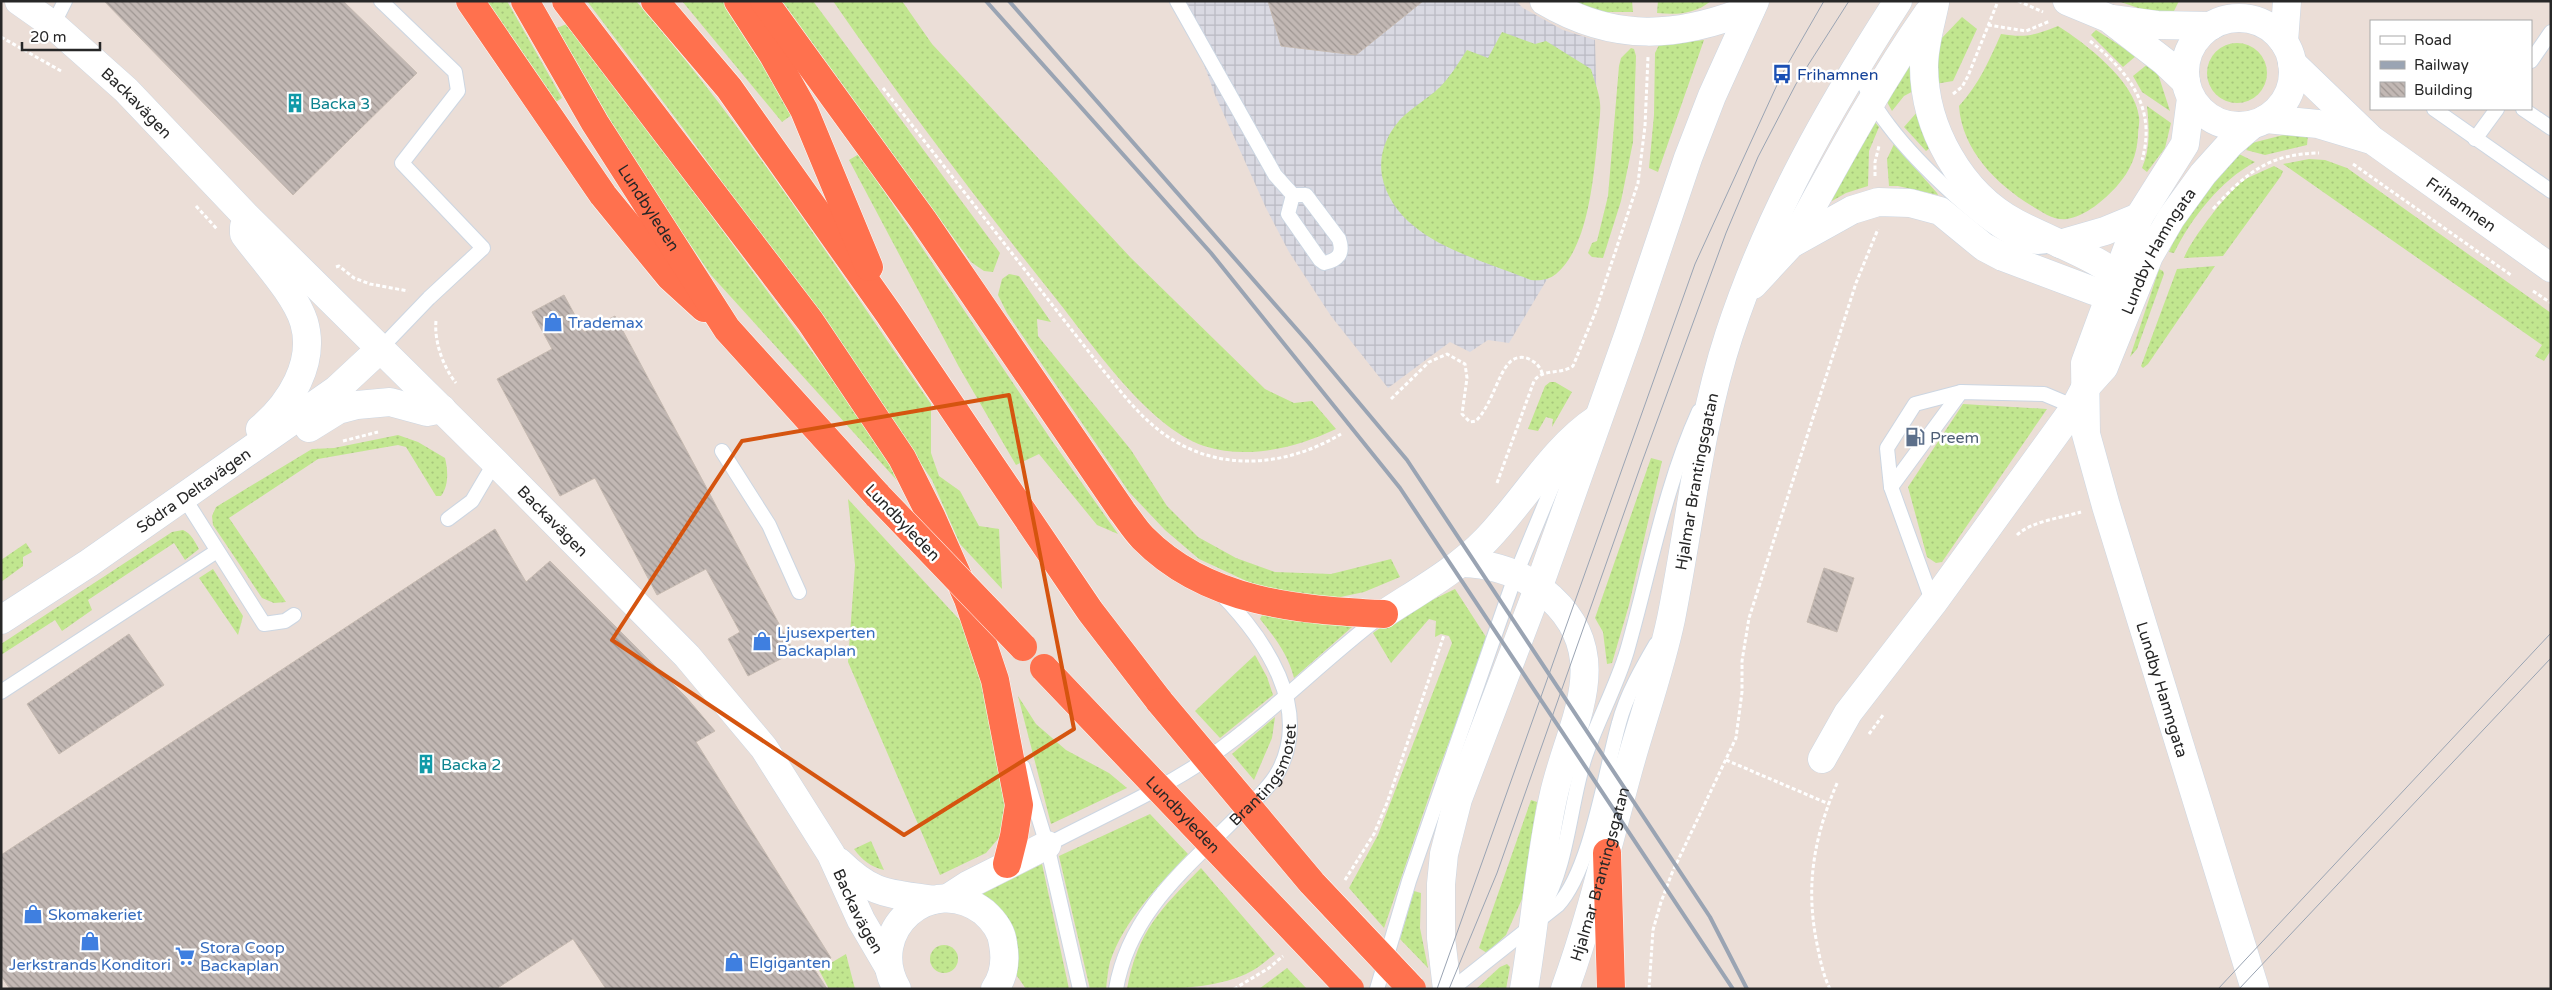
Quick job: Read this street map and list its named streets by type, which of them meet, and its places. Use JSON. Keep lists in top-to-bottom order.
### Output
{
  "streets": {
    "highway": ["Lundbyleden"],
    "street": [
      "Backavägen",
      "Frihamnen",
      "Lundby Hamngata",
      "Hjalmar Brantingsgatan",
      "Södra Deltavägen",
      "Brantingsmotet"
    ]
  },
  "crossings": [
    ["Backavägen", "Södra Deltavägen"],
    ["Backavägen", "Brantingsmotet"],
    ["Frihamnen", "Lundby Hamngata"]
  ],
  "places": {
    "bus stop": ["Frihamnen"],
    "building": ["Backa 3", "Backa 2"],
    "shop": [
      "Trademax",
      "Ljusexperten Backaplan",
      "Skomakeriet",
      "Jerkstrands Konditori",
      "Elgiganten"
    ],
    "fuel station": ["Preem"],
    "supermarket": ["Stora Coop Backaplan"]
  },
  "legend": ["Road", "Railway", "Building"],
  "scale_bar": "20 m"
}
